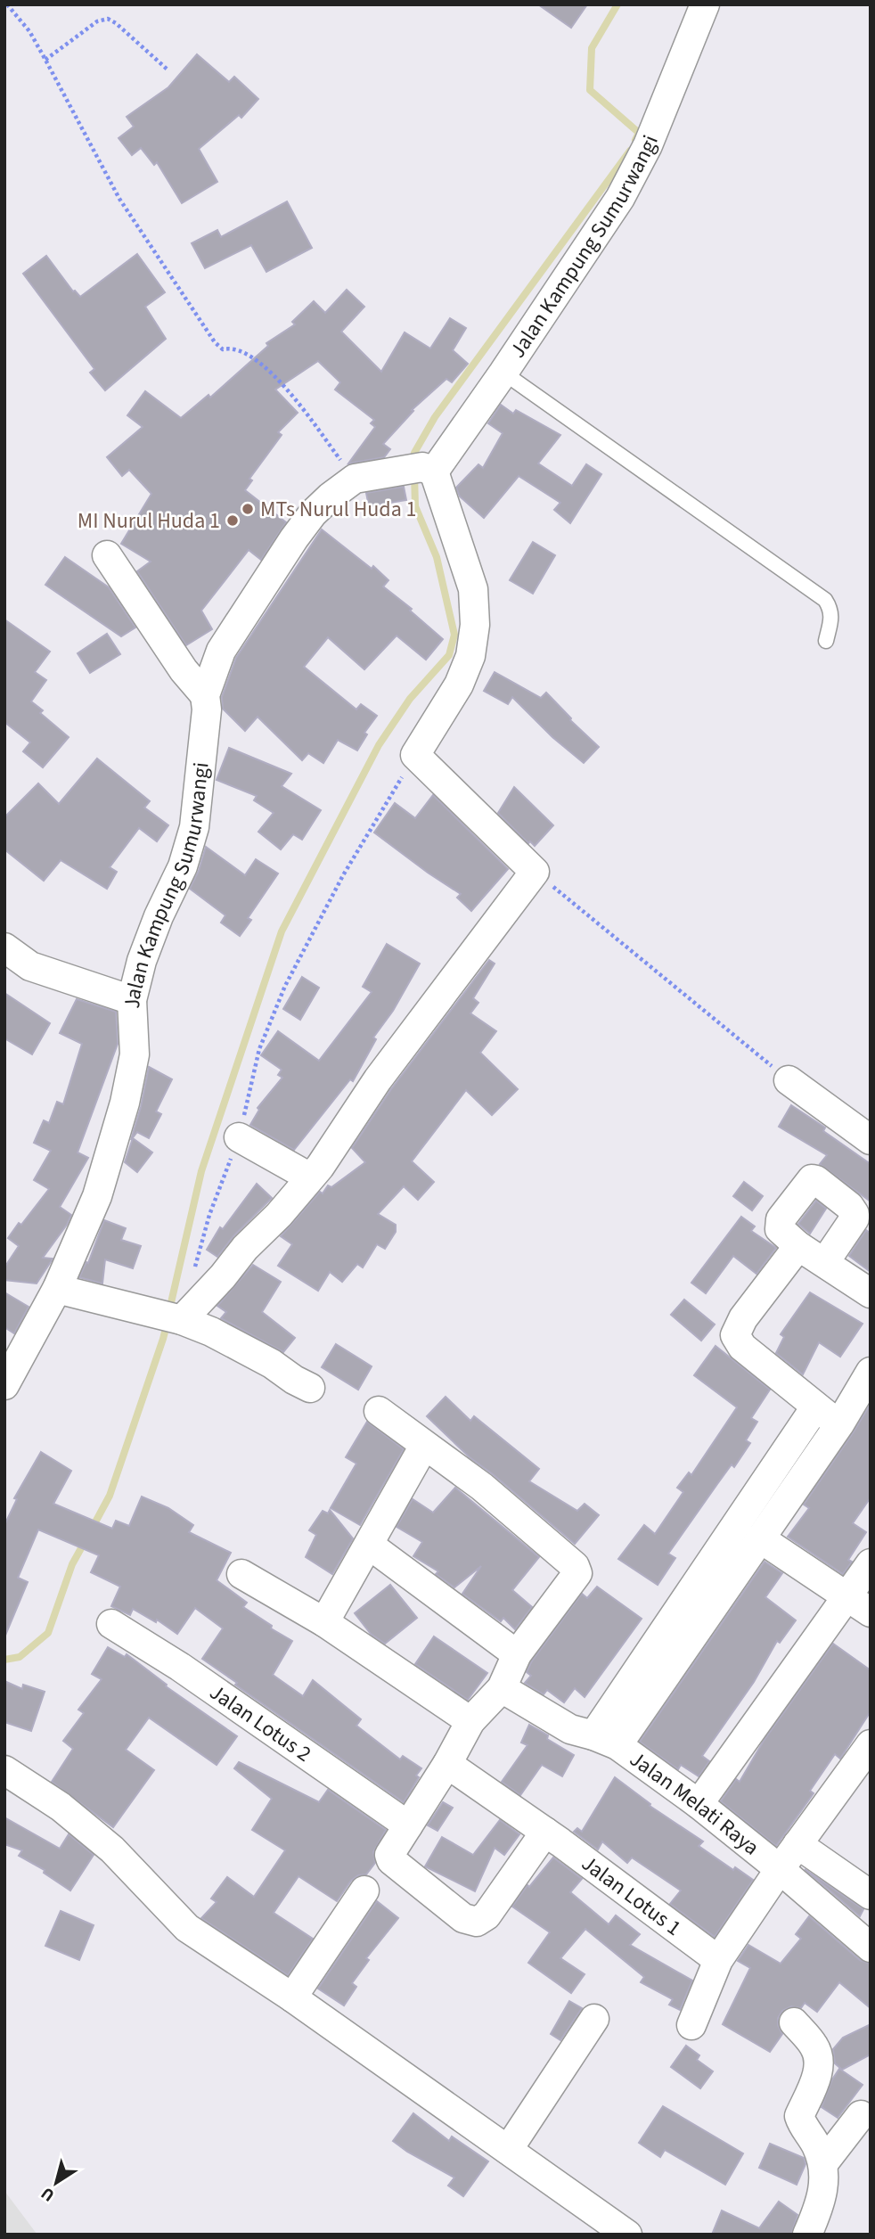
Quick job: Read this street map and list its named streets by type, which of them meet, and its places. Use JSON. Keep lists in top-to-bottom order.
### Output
{
  "streets": {
    "street": [
      "Jalan Kampung Sumurwangi",
      "Jalan Lotus 2",
      "Jalan Melati Raya",
      "Jalan Lotus 1"
    ]
  },
  "places": ["MTs Nurul Huda 1", "MI Nurul Huda 1"],
  "north": "bottom left"
}
